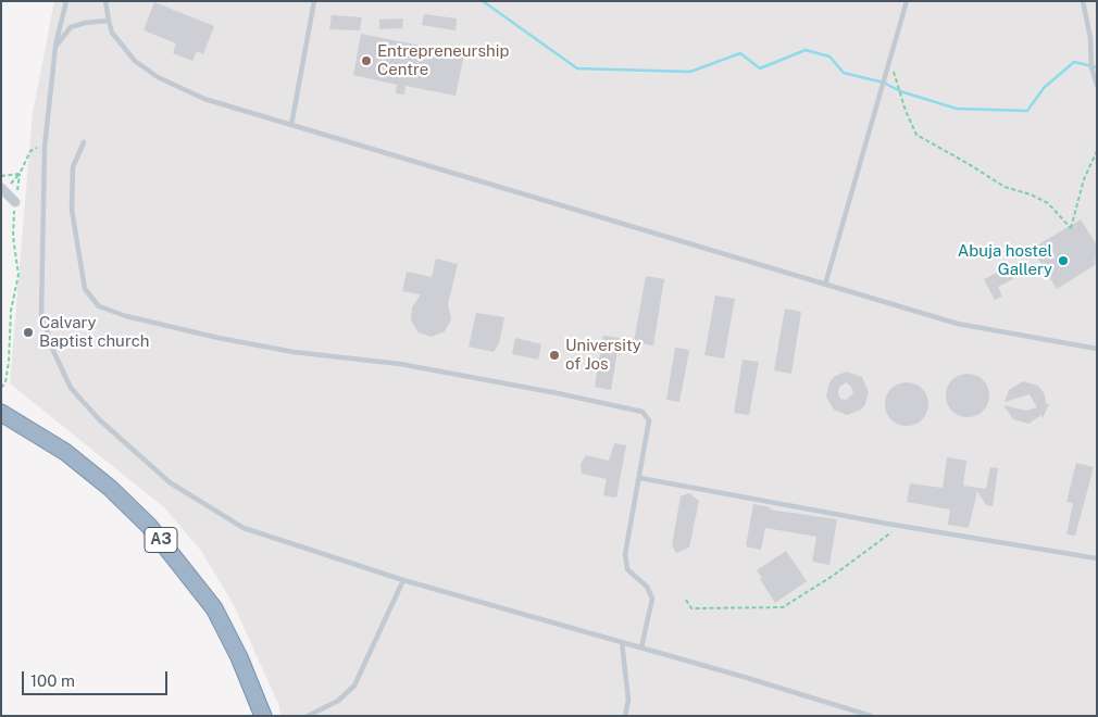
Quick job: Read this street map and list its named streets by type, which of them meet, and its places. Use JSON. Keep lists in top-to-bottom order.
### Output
{
  "streets": {
    "highway": ["A3"]
  },
  "places": [
    "Entrepreneurship Centre",
    "Abuja hostel Gallery",
    "Calvary Baptist church",
    "University of Jos"
  ],
  "scale_bar": "100 m"
}
